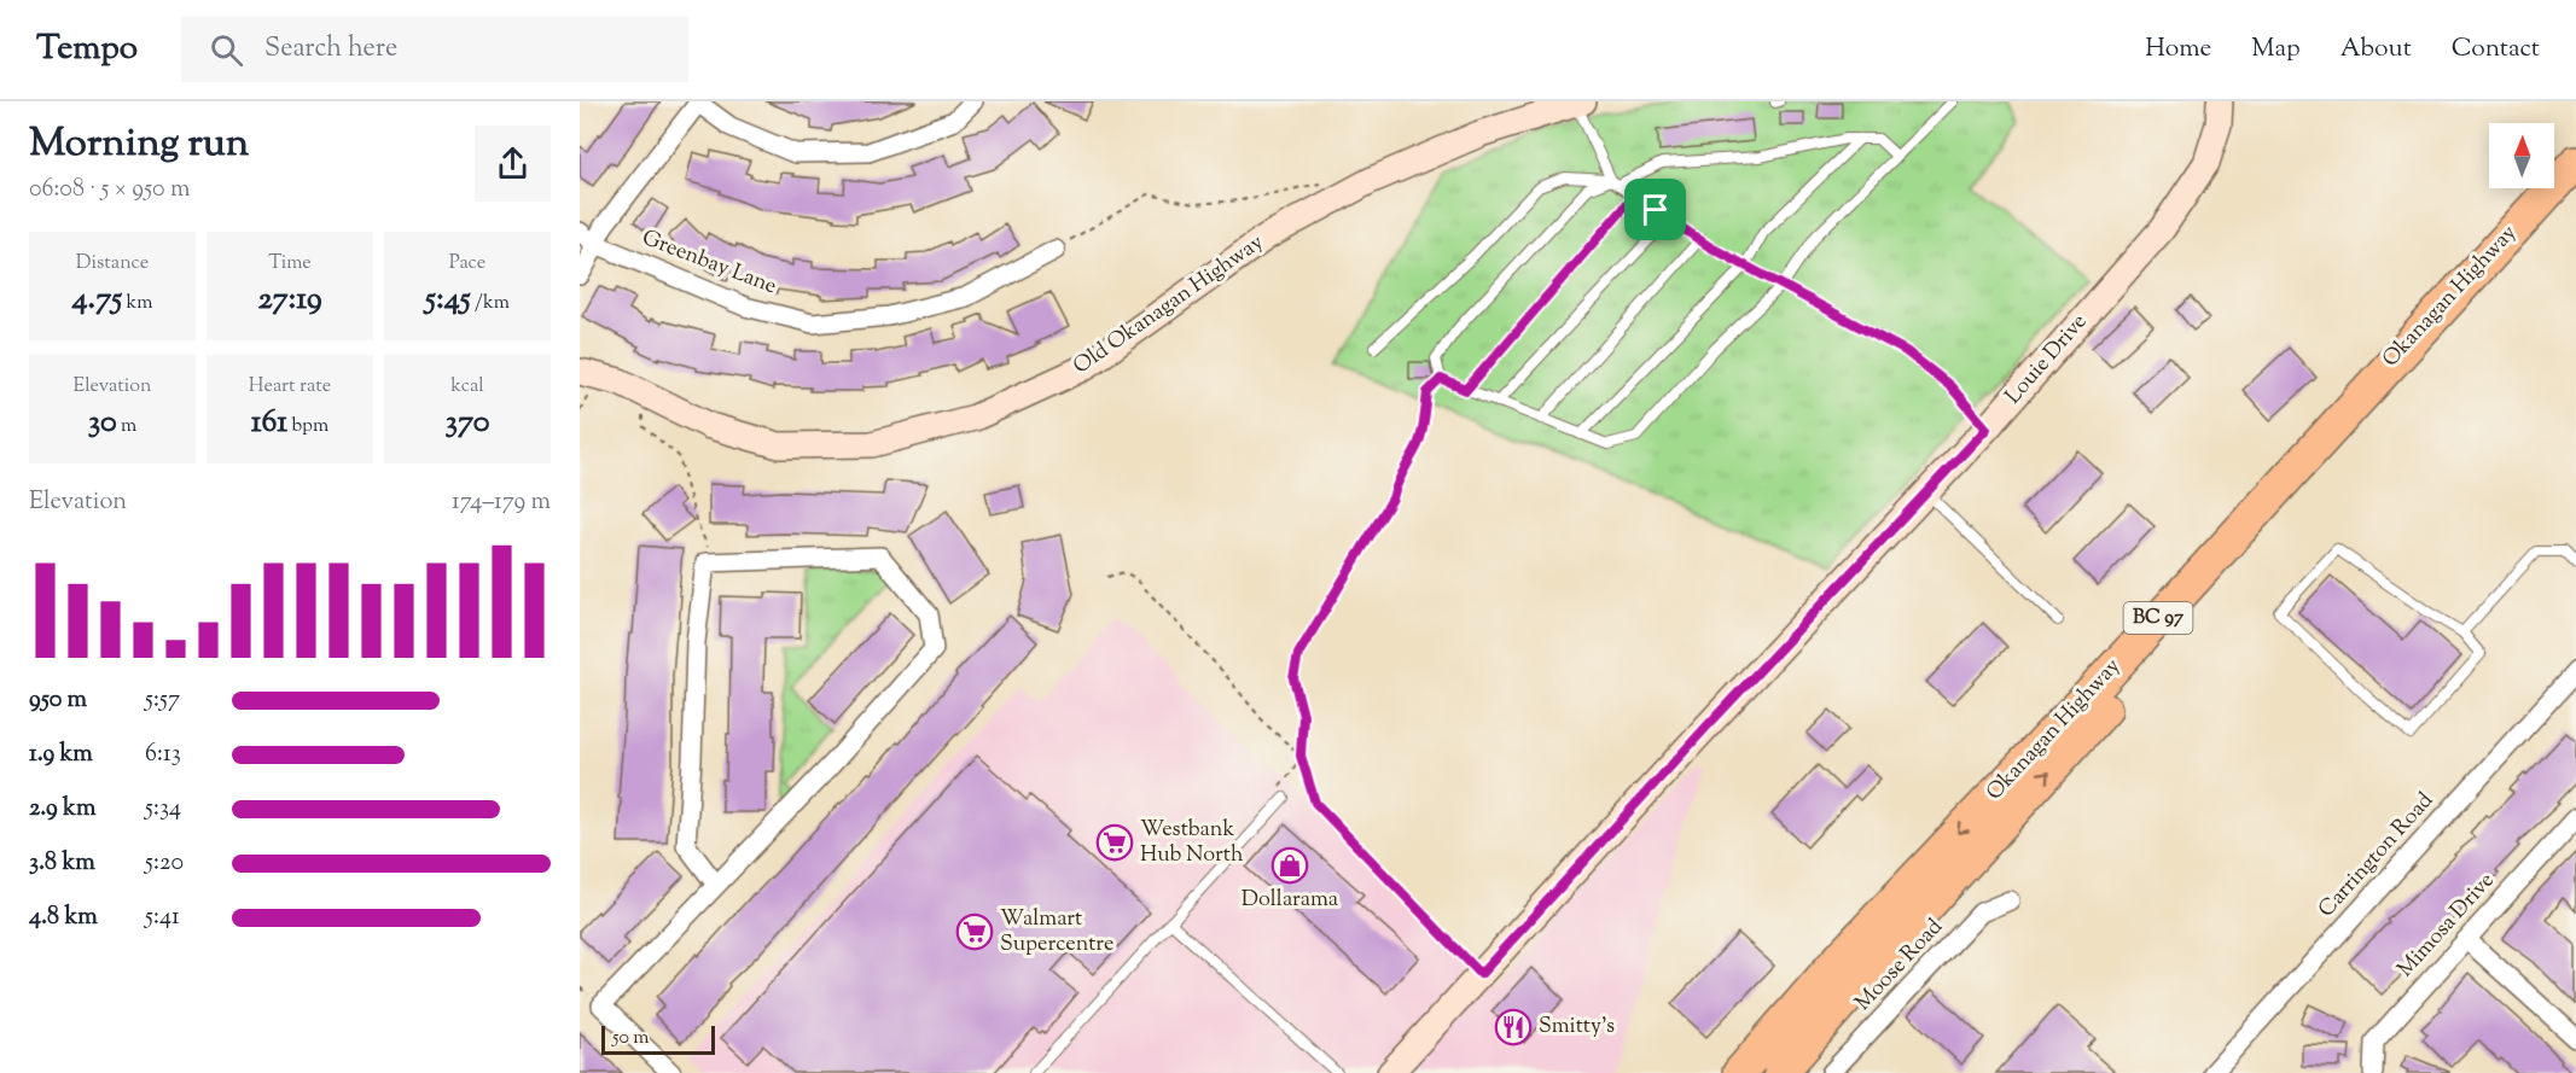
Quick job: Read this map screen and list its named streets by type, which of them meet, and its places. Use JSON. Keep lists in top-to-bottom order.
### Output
{
  "streets": {
    "highway": ["Okanagan Highway", "BC 97"],
    "street": [
      "Greenbay Lane",
      "Old Okanagan Highway",
      "Louie Drive",
      "Carrington Road",
      "Mimosa Drive",
      "Moose Road"
    ]
  },
  "places": {
    "supermarket": ["Westbank Hub North", "Walmart Supercentre"],
    "shop": ["Dollarama"],
    "restaurant": ["Smitty's"]
  },
  "scale_bar": "50 m",
  "north": "top",
  "page": {
    "header": "Tempo",
    "search": "Search here",
    "nav": [
      "Home",
      "Map",
      "About",
      "Contact"
    ],
    "heading": ["Morning run", "06:08 · 5 × 950 m"],
    "stats": [
      ["Distance", "4.75 km"],
      ["Time", "27:19"],
      ["Pace", "5:45 /km"],
      ["Elevation", "30 m"],
      ["Heart rate", "161 bpm"],
      ["kcal", "370"]
    ],
    "chart": ["Elevation", "174–179 m"],
    "list": [
      {
        "name": "950 m",
        "note": "5:57"
      },
      {
        "name": "1.9 km",
        "note": "6:13"
      },
      {
        "name": "2.9 km",
        "note": "5:34"
      },
      {
        "name": "3.8 km",
        "note": "5:20"
      },
      {
        "name": "4.8 km",
        "note": "5:41"
      }
    ],
    "scale": "50 m"
  }
}
